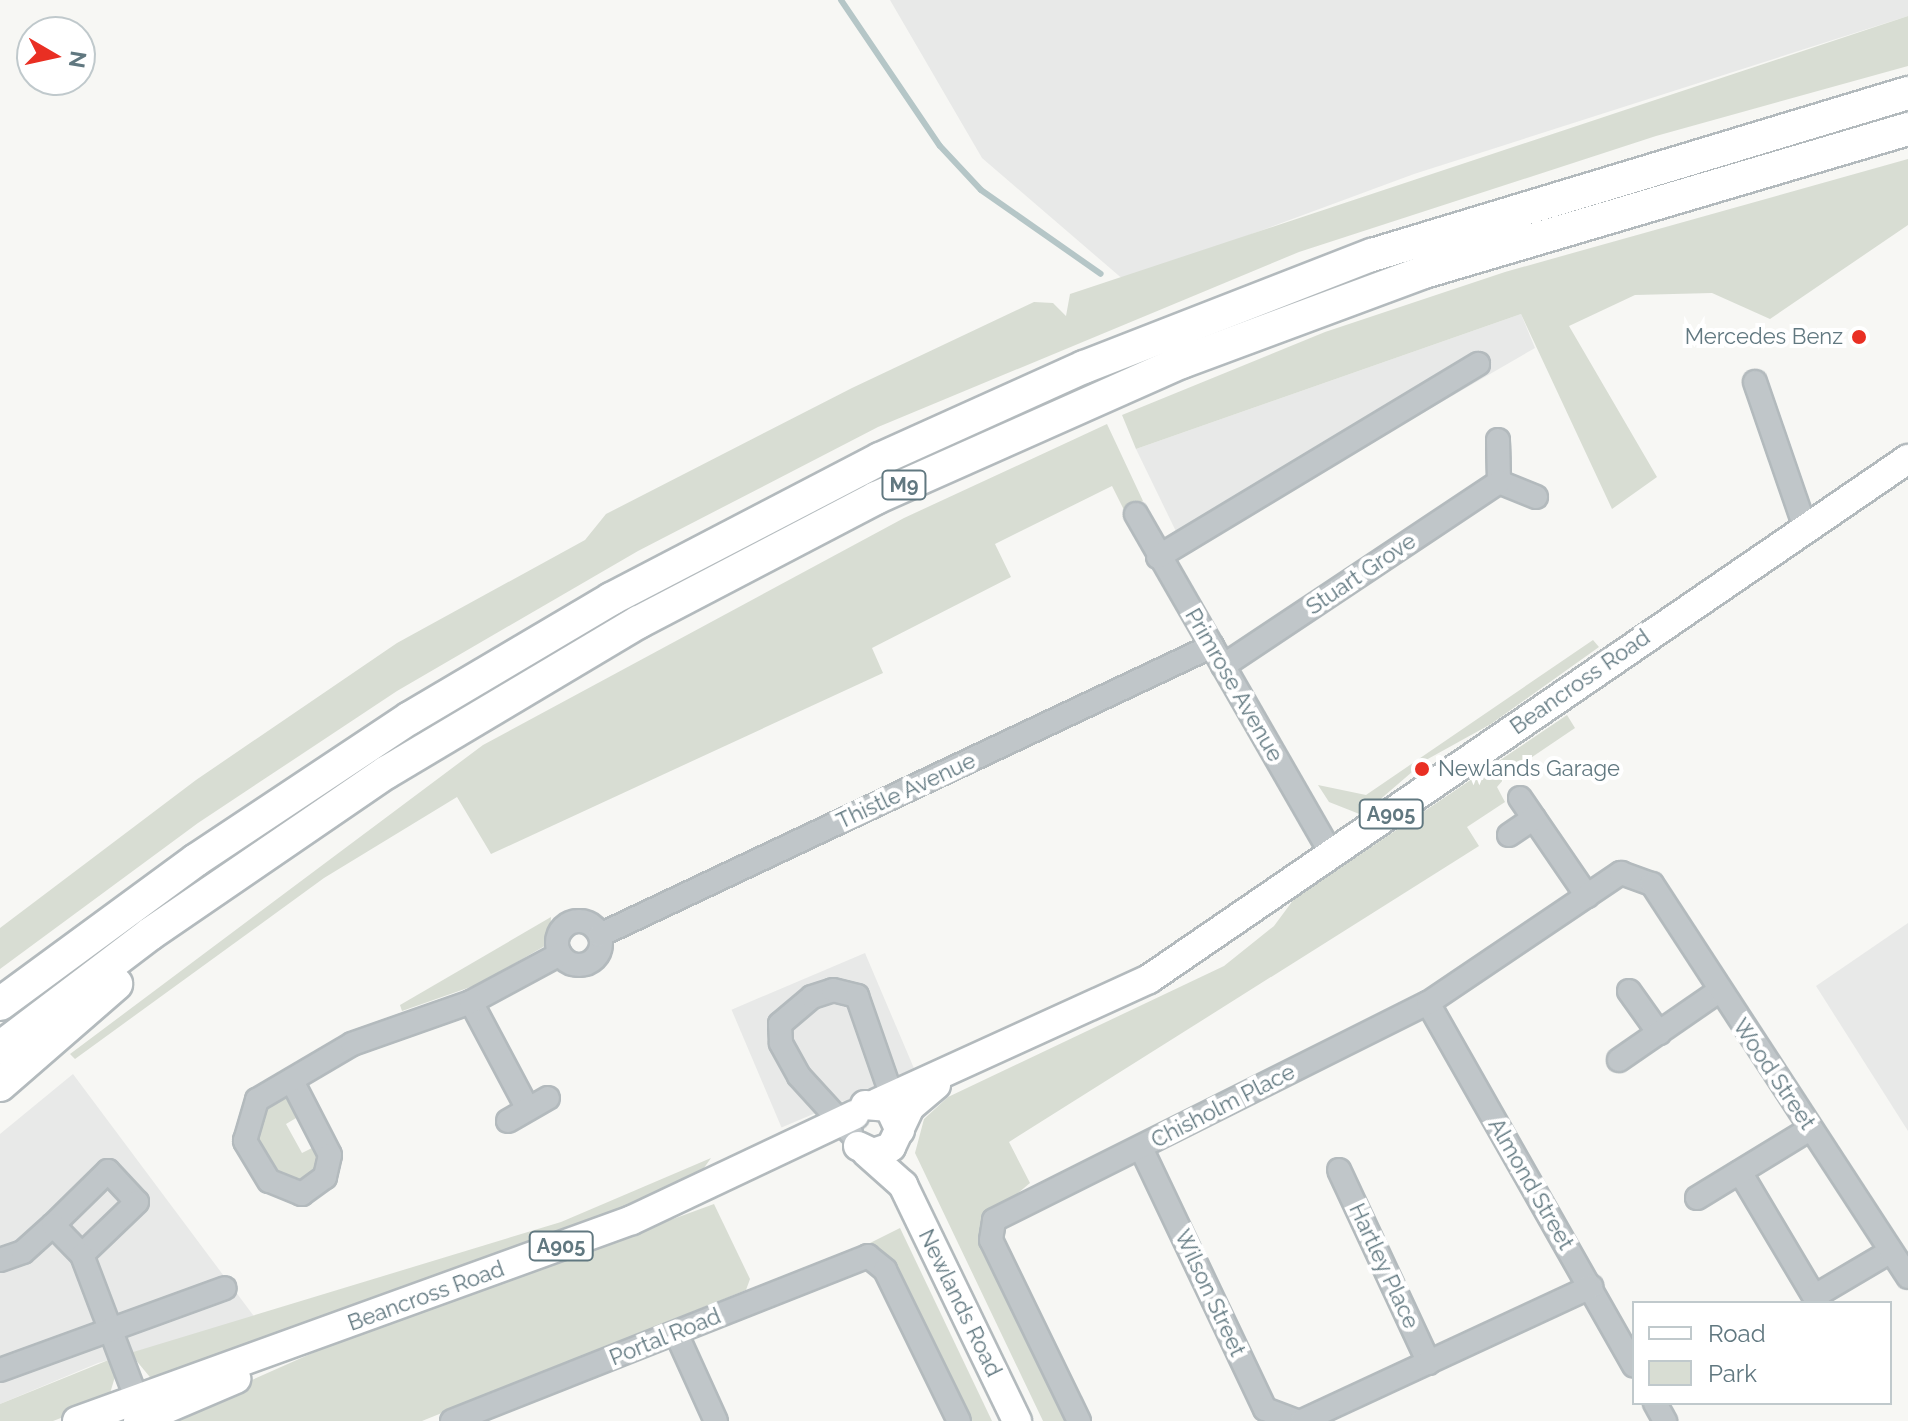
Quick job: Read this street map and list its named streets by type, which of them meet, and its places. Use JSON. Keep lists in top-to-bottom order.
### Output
{
  "streets": {
    "highway": ["M9"],
    "main road": ["Beancross Road", "A905", "Newlands Road"],
    "street": [
      "Stuart Grove",
      "Primrose Avenue",
      "Thistle Avenue",
      "Wood Street",
      "Chisholm Place",
      "Almond Street",
      "Hartley Place",
      "Wilson Street",
      "Portal Road"
    ]
  },
  "crossings": [
    ["Stuart Grove", "Primrose Avenue"],
    ["Beancross Road", "Primrose Avenue"],
    ["Beancross Road", "Newlands Road"],
    ["Primrose Avenue", "Thistle Avenue"],
    ["Wood Street", "Chisholm Place"],
    ["Chisholm Place", "Almond Street"],
    ["Chisholm Place", "Wilson Street"]
  ],
  "places": ["Mercedes Benz", "Newlands Garage"],
  "legend": ["Road", "Park"],
  "north": "right"
}
